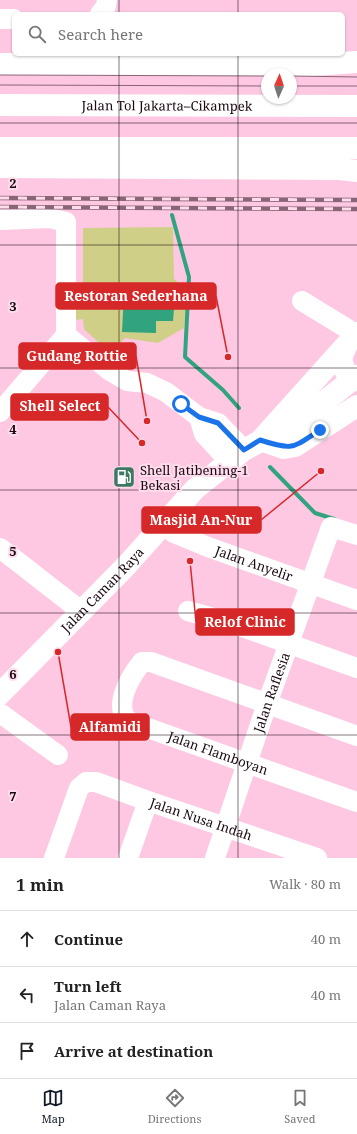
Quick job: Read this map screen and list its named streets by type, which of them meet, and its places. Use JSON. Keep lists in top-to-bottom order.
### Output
{
  "streets": {
    "main road": ["Jalan Tol Jakarta–Cikampek", "Jalan Caman Raya"],
    "street": [
      "Jalan Anyelir",
      "Jalan Raflesia",
      "Jalan Flamboyan",
      "Jalan Nusa Indah"
    ]
  },
  "crossings": [
    ["Jalan Anyelir", "Jalan Caman Raya"],
    ["Jalan Anyelir", "Jalan Raflesia"],
    ["Jalan Raflesia", "Jalan Flamboyan"],
    ["Jalan Raflesia", "Jalan Nusa Indah"]
  ],
  "places": {
    "other": [
      "Restoran Sederhana",
      "Gudang Rottie",
      "Shell Select",
      "Masjid An-Nur",
      "Relof Clinic",
      "Alfamidi"
    ],
    "fuel station": ["Shell Jatibening-1 Bekasi"]
  },
  "north": "top",
  "page": {
    "search": "Search here",
    "heading": ["1 min", "Walk · 80 m"],
    "list": [
      ["Continue", "40 m"],
      ["Turn left", "Jalan Caman Raya", "40 m"],
      "Arrive at destination"
    ],
    "nav": ["Map", "Directions", "Saved"]
  },
  "grid": {
    "rows": [
      "2",
      "3",
      "4",
      "5",
      "6",
      "7"
    ]
  }
}
